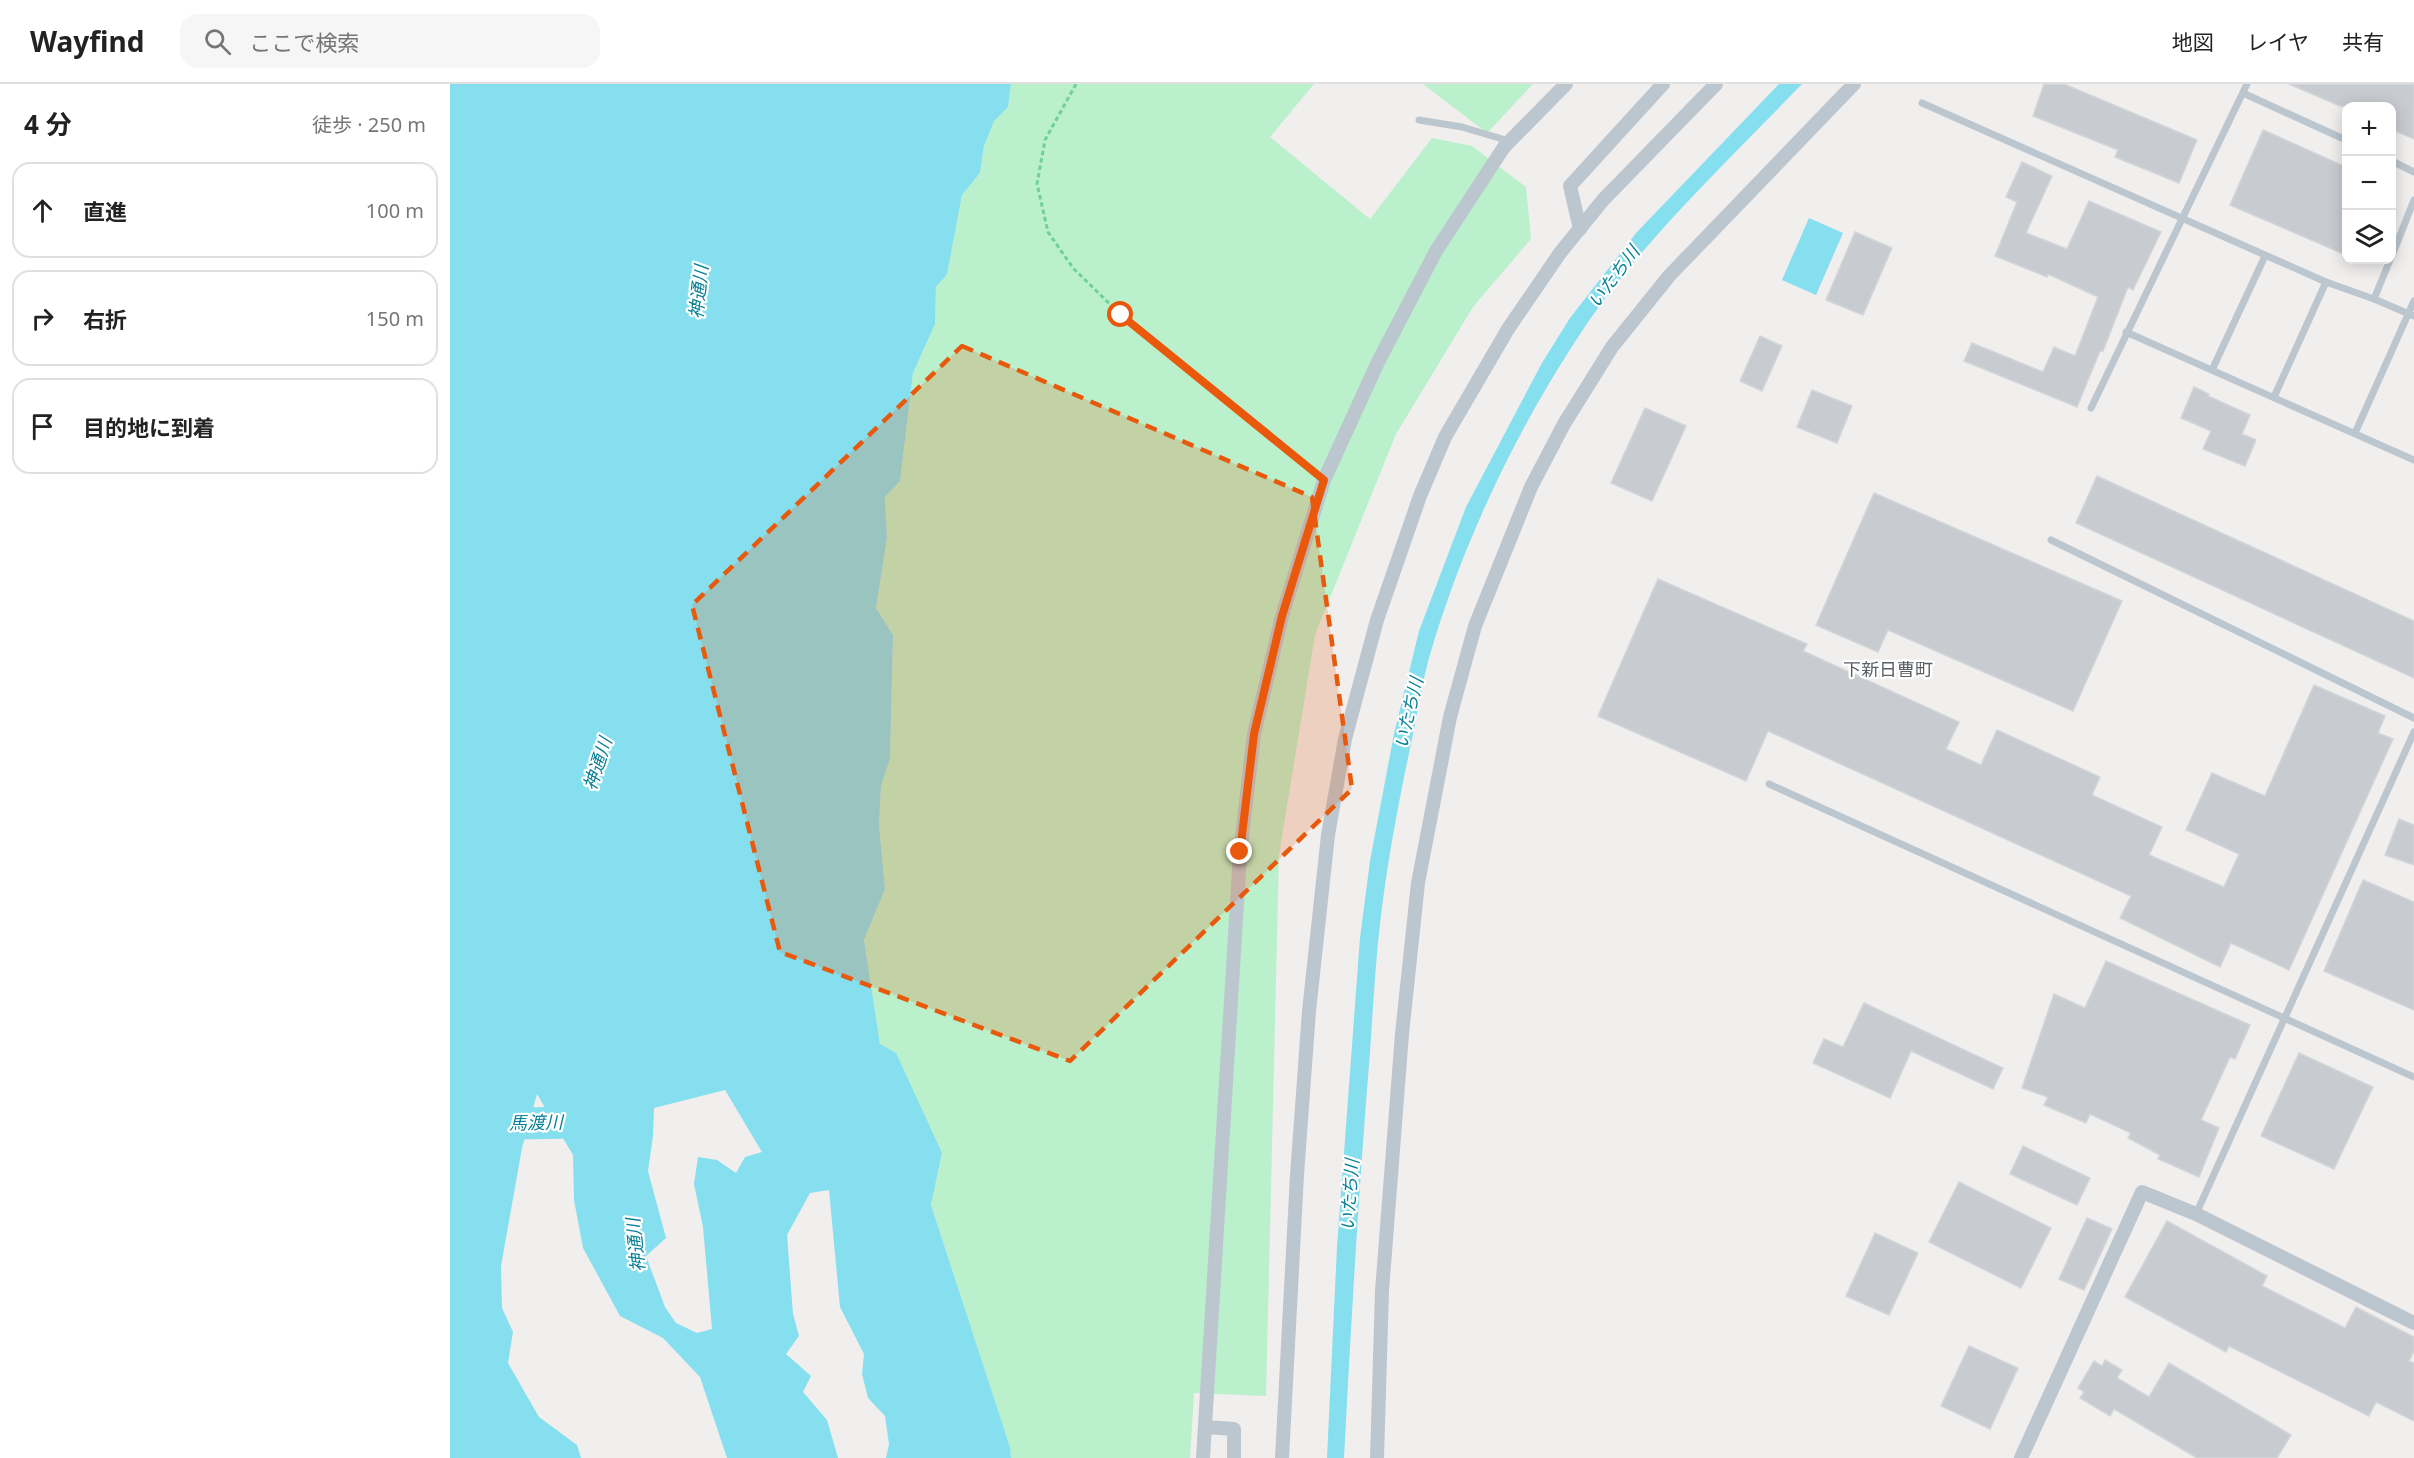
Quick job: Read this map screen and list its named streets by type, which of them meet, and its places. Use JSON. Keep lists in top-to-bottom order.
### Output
{
  "districts": ["下新日曹町"],
  "water": ["いたち川", "神通川", "馬渡川"],
  "page": {
    "header": "Wayfind",
    "search": "ここで検索",
    "nav": ["地図", "レイヤ", "共有"],
    "heading": ["4 分", "徒歩 · 250 m"],
    "map_buttons": ["+", "−"],
    "list": [
      ["直進", "100 m"],
      ["右折", "150 m"],
      "目的地に到着"
    ]
  }
}
